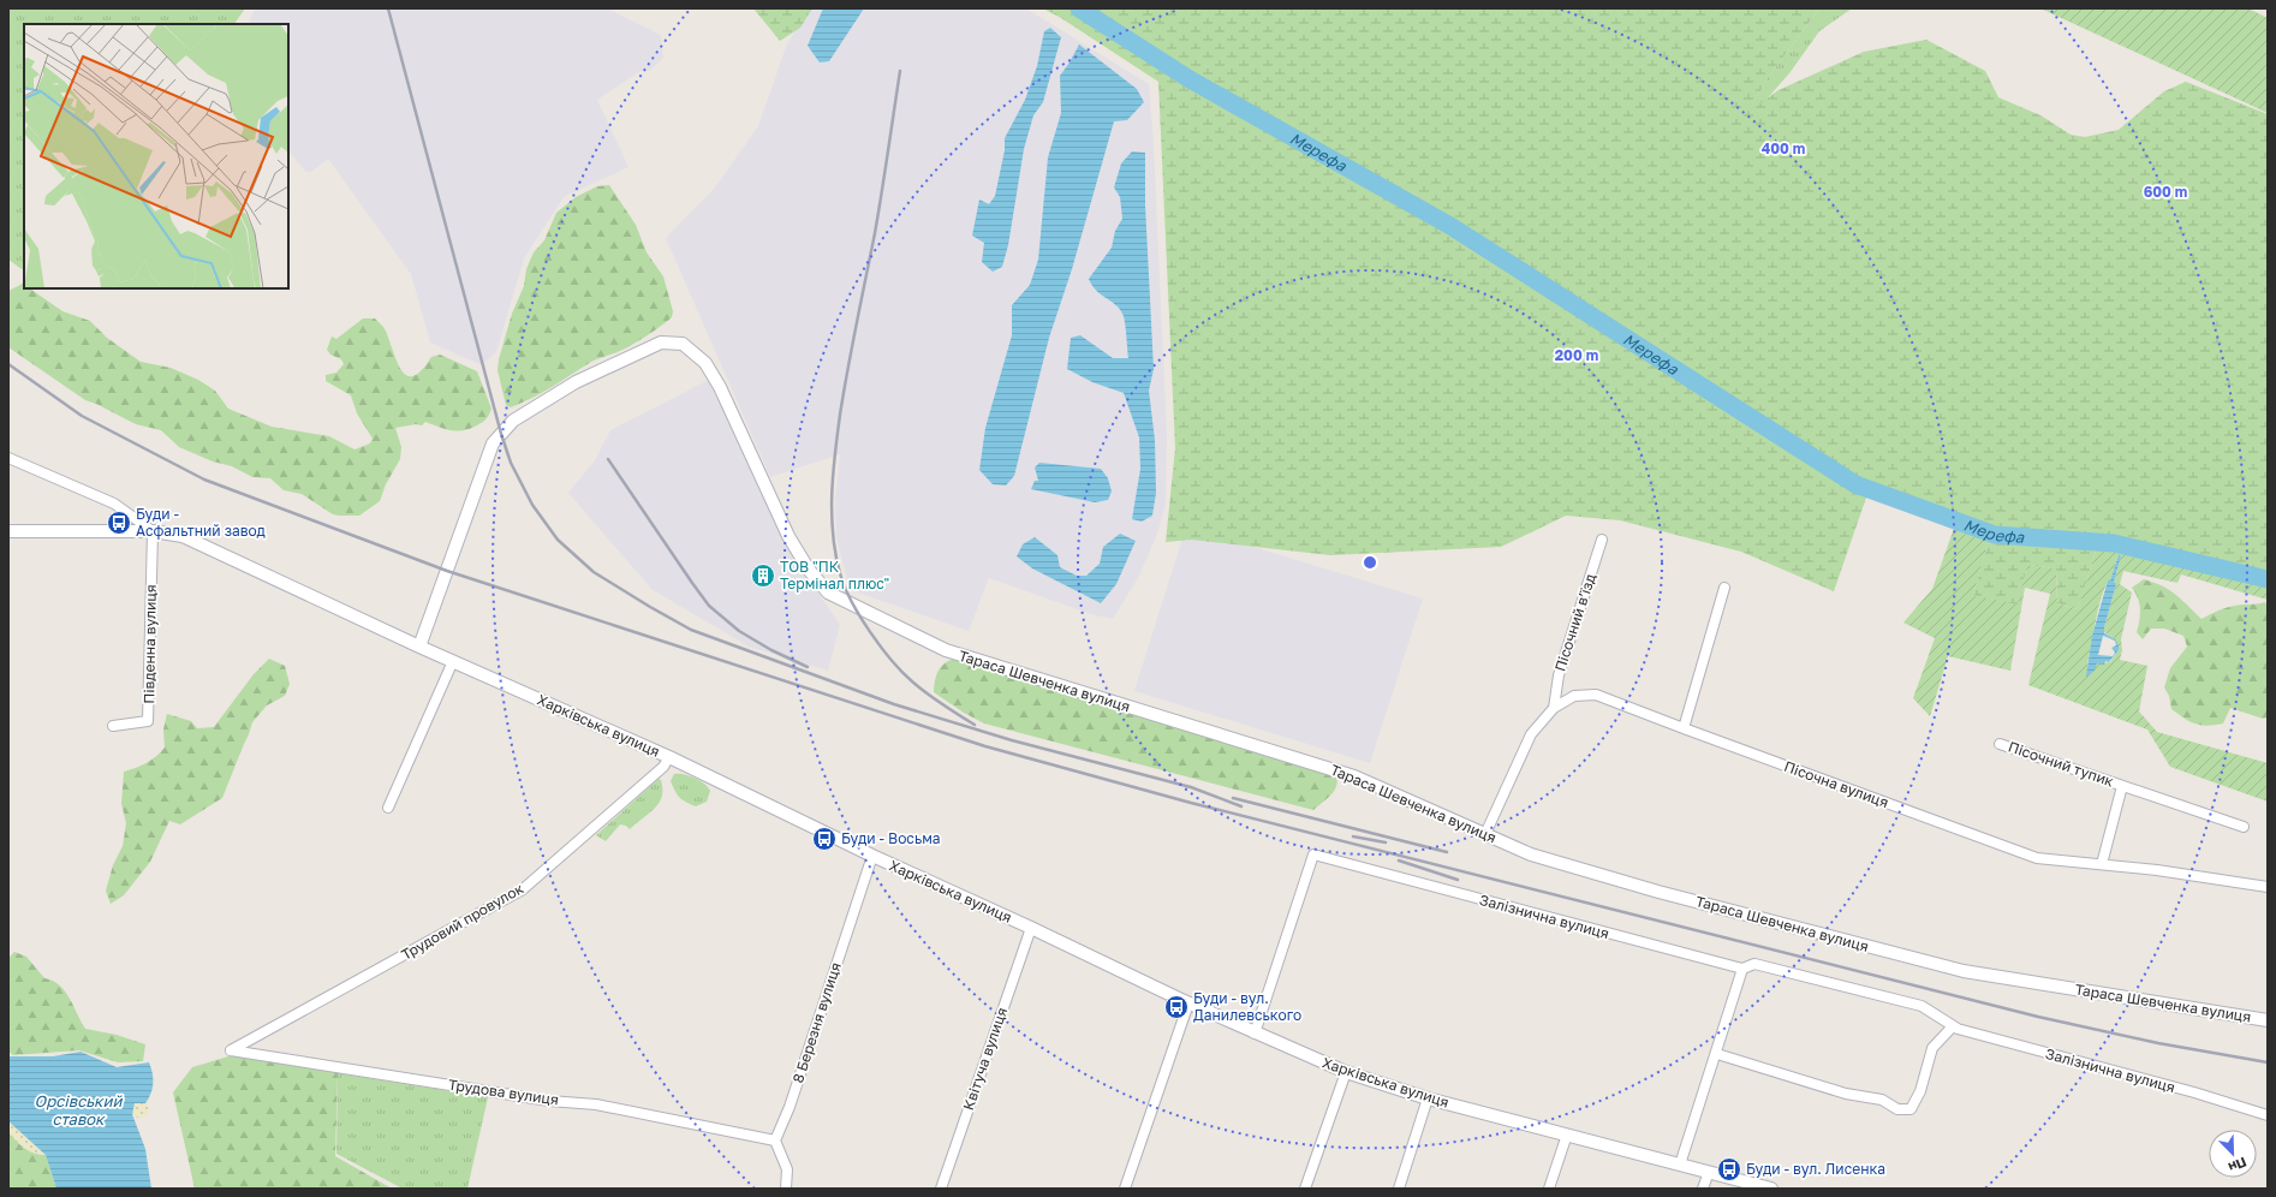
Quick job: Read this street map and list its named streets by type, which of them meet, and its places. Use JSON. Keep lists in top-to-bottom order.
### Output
{
  "streets": {
    "street": [
      "Пісочний в’їзд",
      "Південна вулиця",
      "Тараса Шевченка вулиця",
      "Харківська вулиця",
      "Пісочний тупик",
      "Пісочна вулиця",
      "Залізнична вулиця",
      "Трудовий провулок",
      "8 Березня вулиця",
      "Квітуча вулиця",
      "Трудова вулиця"
    ]
  },
  "crossings": [
    ["Пісочний в’їзд", "Пісочна вулиця"],
    ["Південна вулиця", "Харківська вулиця"],
    ["Тараса Шевченка вулиця", "Харківська вулиця"],
    ["Тараса Шевченка вулиця", "Пісочна вулиця"],
    ["Харківська вулиця", "Залізнична вулиця"],
    ["Харківська вулиця", "Трудовий провулок"],
    ["Харківська вулиця", "8 Березня вулиця"],
    ["Харківська вулиця", "Квітуча вулиця"],
    ["Пісочний тупик", "Пісочна вулиця"],
    ["Трудовий провулок", "Трудова вулиця"],
    ["8 Березня вулиця", "Трудова вулиця"]
  ],
  "water": ["Мерефа", "Орсівський ставок"],
  "places": {
    "bus stop": [
      "Буди - Асфальтний завод",
      "Буди - Восьма",
      "Буди - вул. Данилевського",
      "Буди - вул. Лисенка"
    ],
    "building": ["ТОВ \"ПК Термінал плюс\""]
  },
  "north": "bottom right",
  "rings": ["400 m", "600 m", "200 m"]
}
